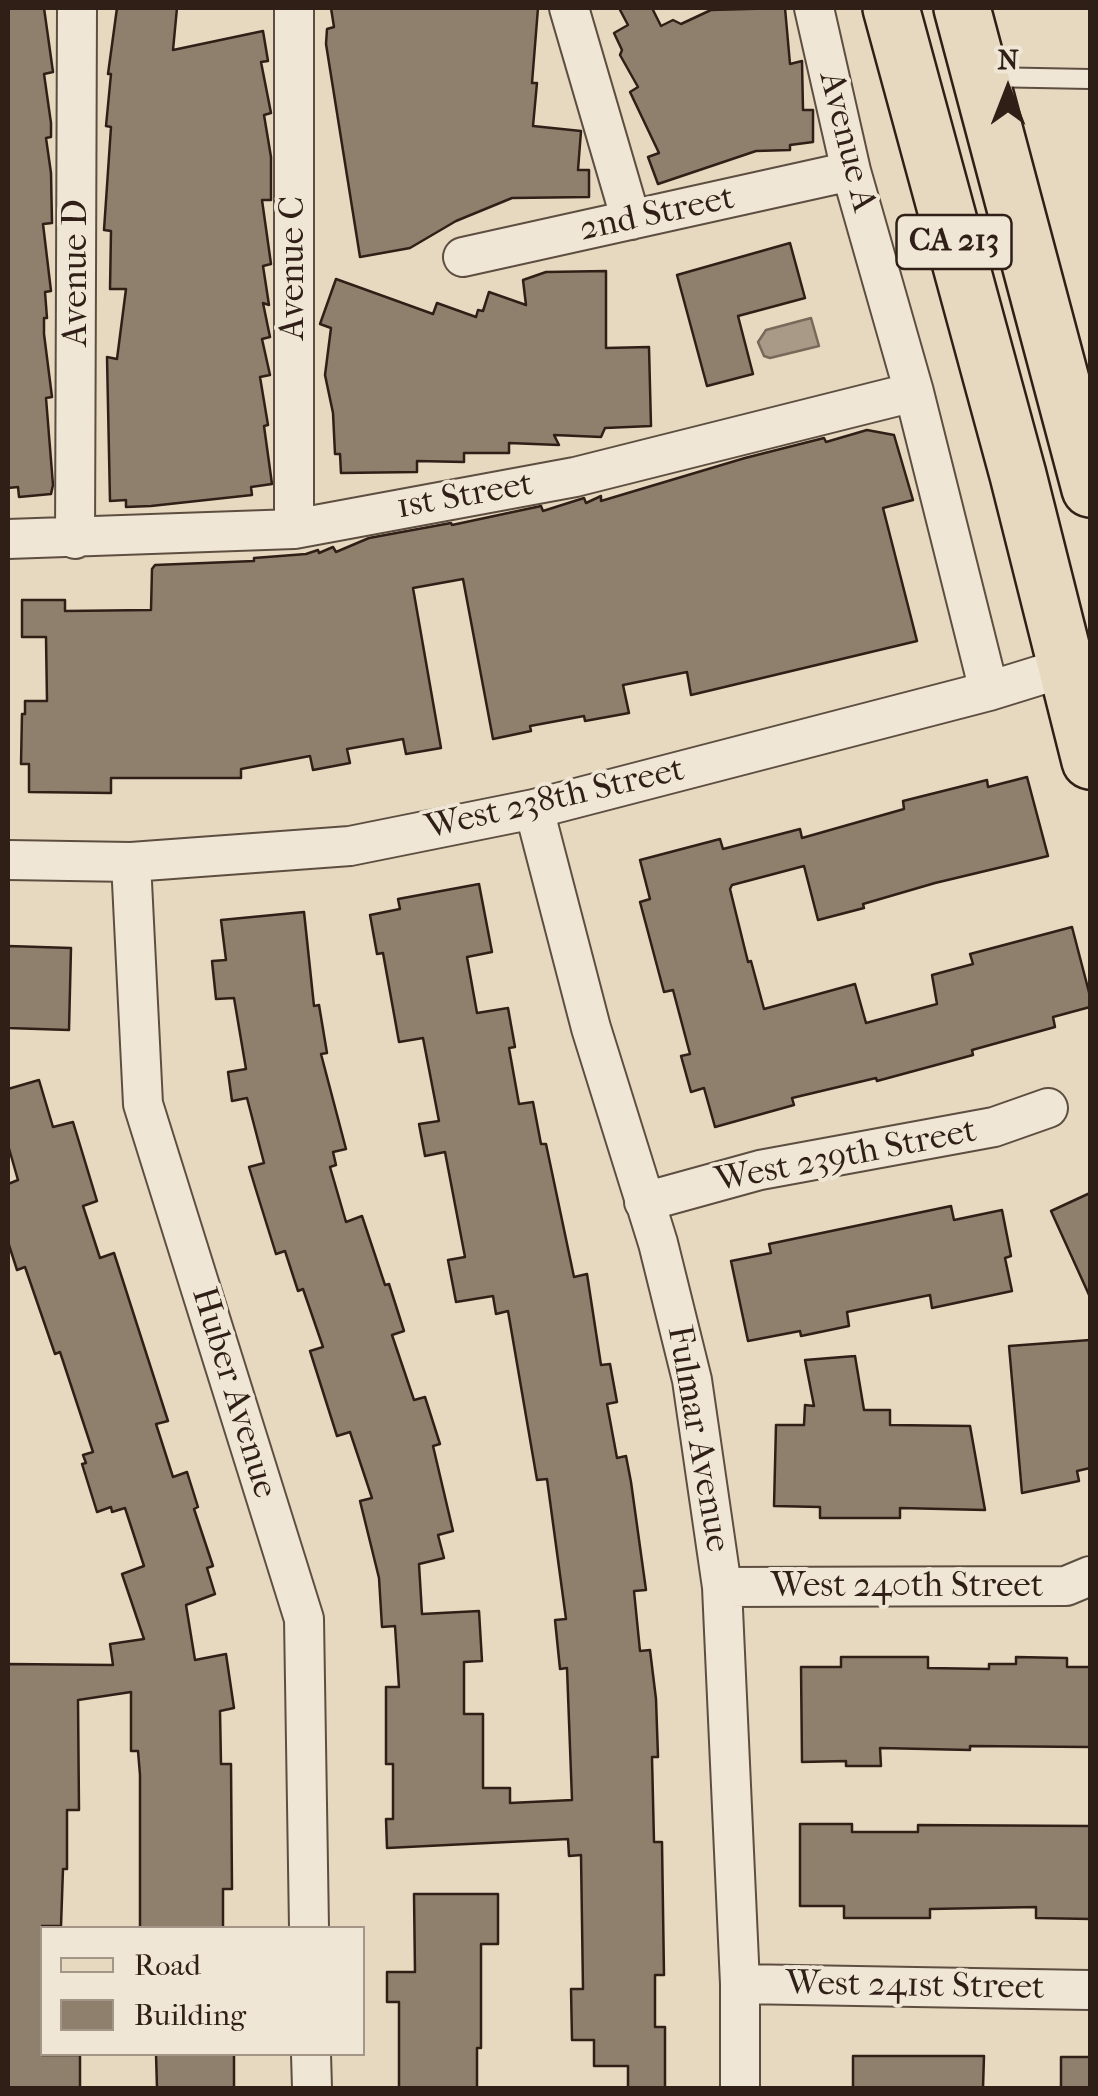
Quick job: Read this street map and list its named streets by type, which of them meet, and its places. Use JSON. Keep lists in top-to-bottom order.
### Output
{
  "streets": {
    "main road": ["CA 213"],
    "street": [
      "Avenue A",
      "2nd Street",
      "Avenue C",
      "Avenue D",
      "1st Street",
      "West 238th Street",
      "West 239th Street",
      "Huber Avenue",
      "Fulmar Avenue",
      "West 240th Street",
      "West 241st Street"
    ]
  },
  "crossings": [
    ["Avenue A", "2nd Street"],
    ["Avenue A", "1st Street"],
    ["Avenue A", "West 238th Street"],
    ["CA 213", "West 238th Street"],
    ["Avenue C", "1st Street"],
    ["Avenue D", "1st Street"],
    ["West 238th Street", "Huber Avenue"],
    ["West 238th Street", "Fulmar Avenue"],
    ["West 239th Street", "Fulmar Avenue"],
    ["Fulmar Avenue", "West 240th Street"],
    ["Fulmar Avenue", "West 241st Street"]
  ],
  "legend": ["Road", "Building"],
  "north": "top"
}
